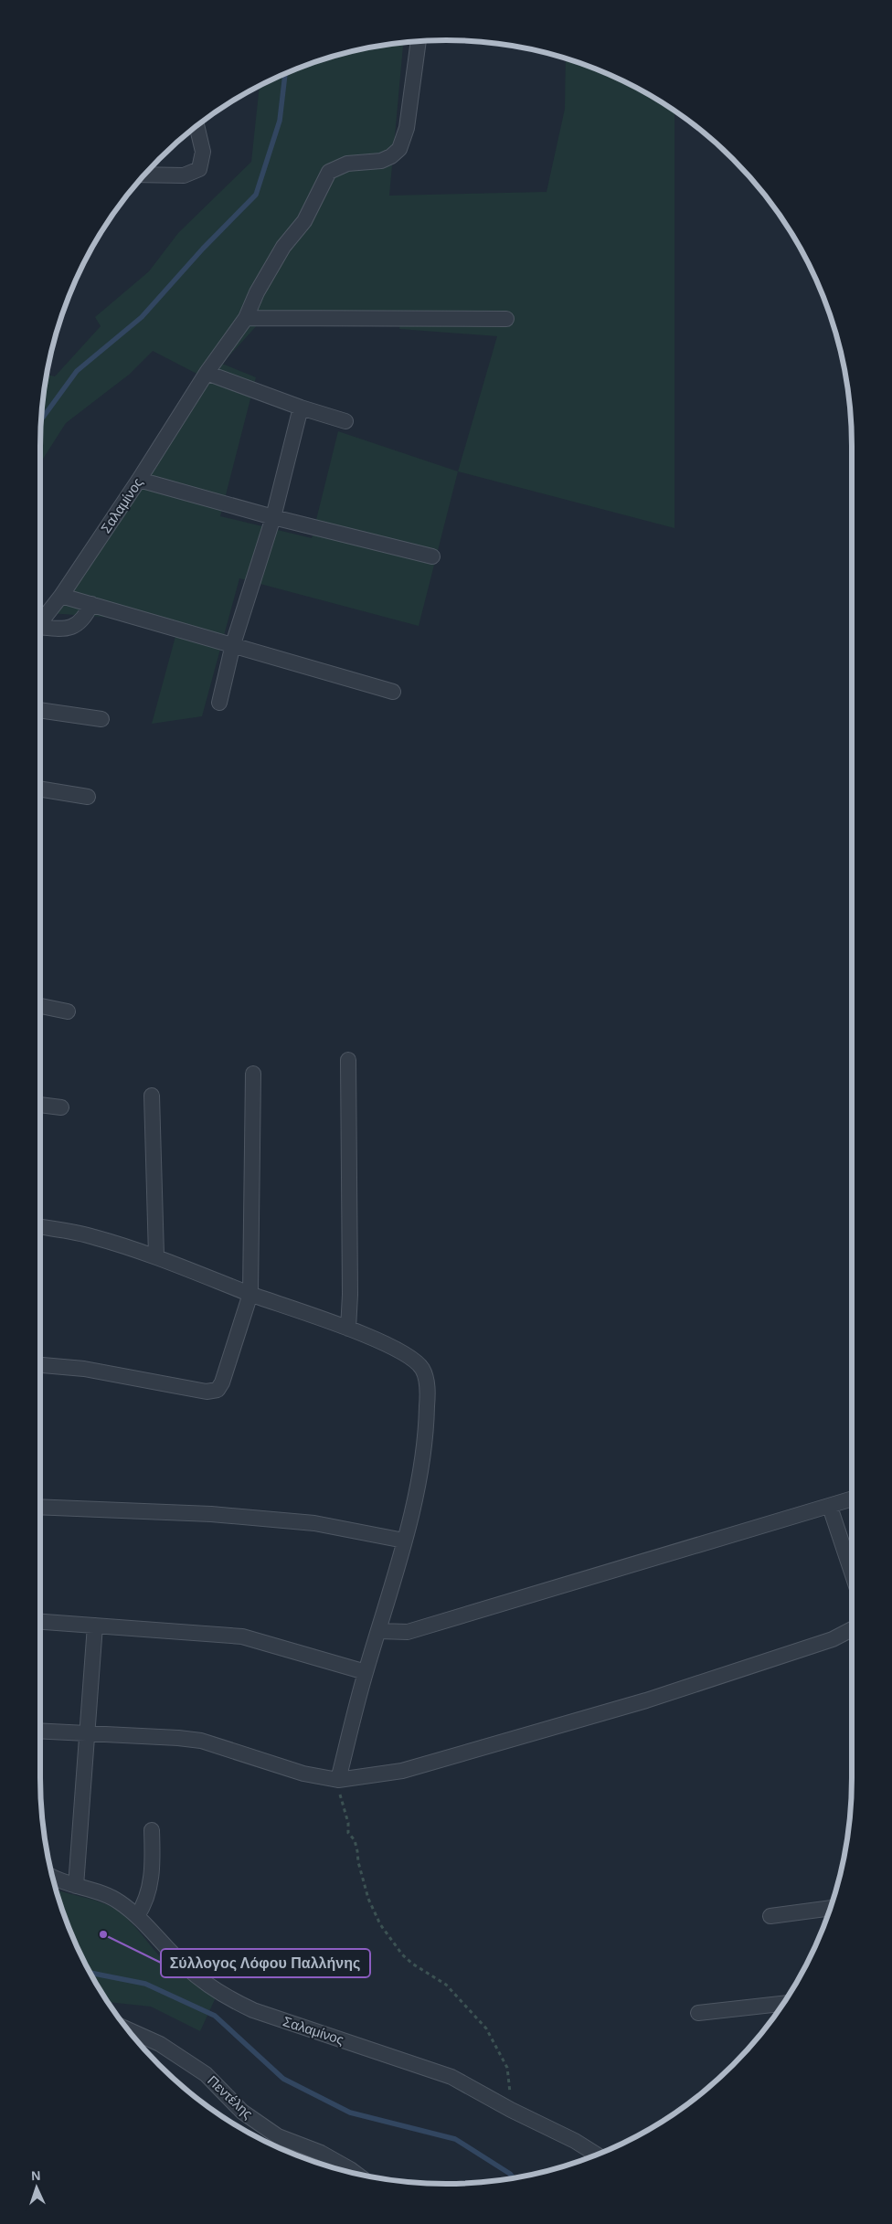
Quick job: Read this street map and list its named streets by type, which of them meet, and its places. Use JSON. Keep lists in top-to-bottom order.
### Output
{
  "streets": {
    "street": ["Σαλαμίνος", "Πεντέλης"]
  },
  "places": ["Σύλλογος Λόφου Παλλήνης"],
  "north": "top"
}
